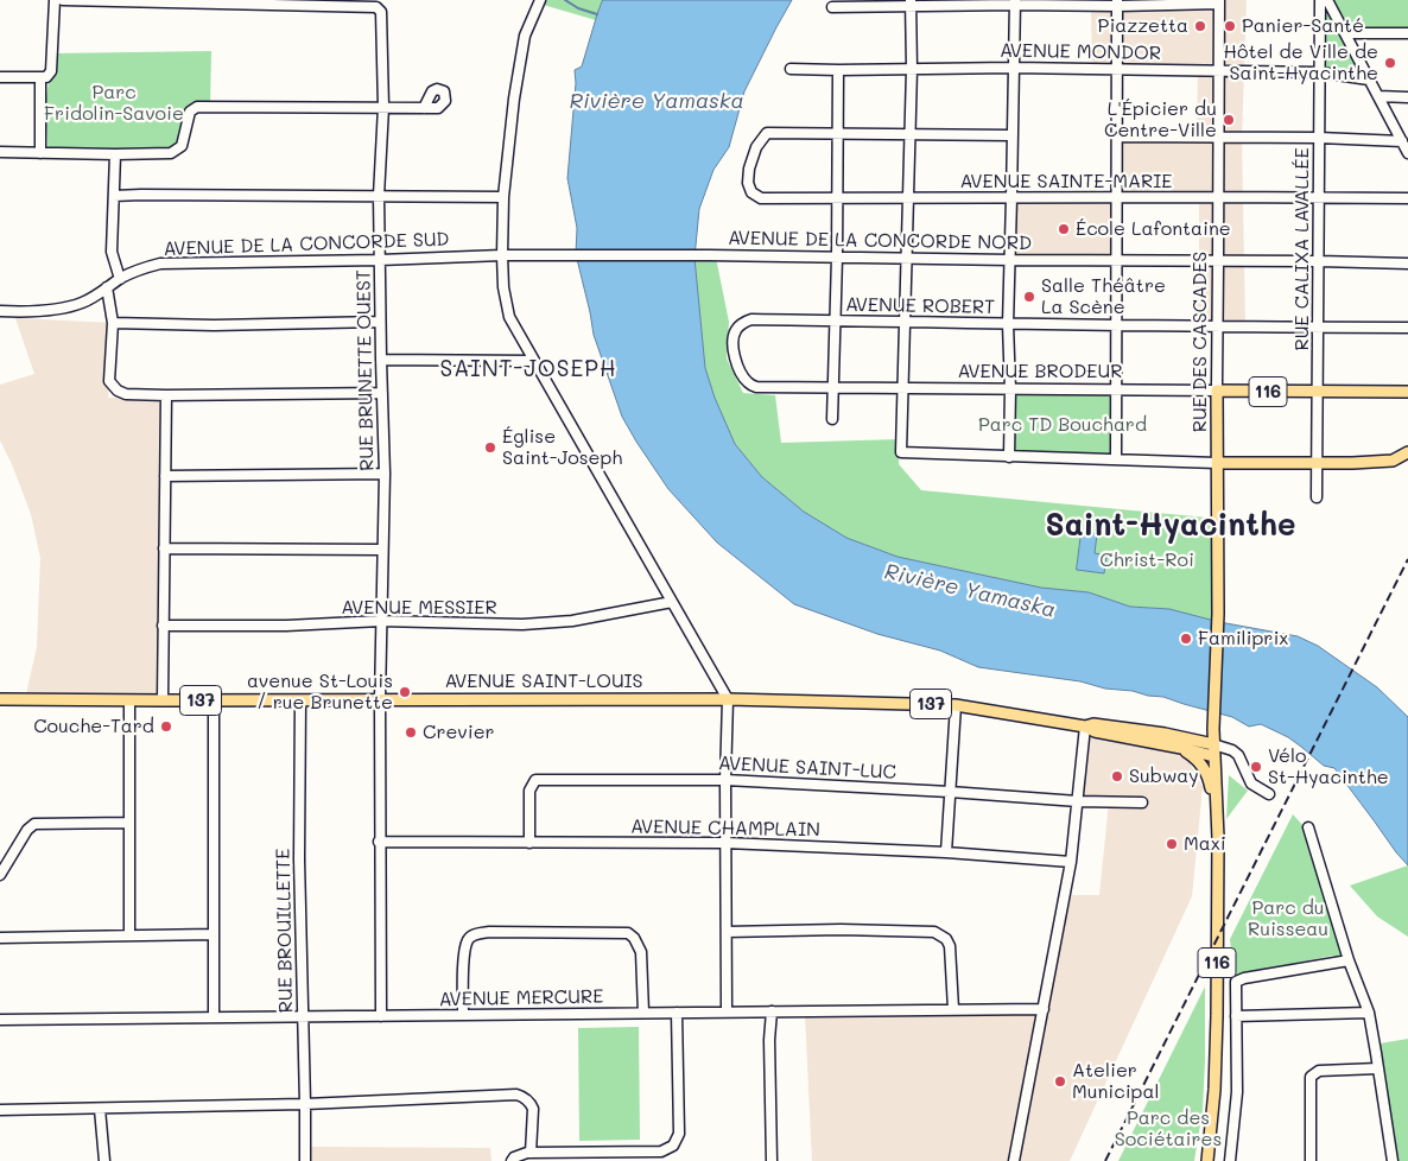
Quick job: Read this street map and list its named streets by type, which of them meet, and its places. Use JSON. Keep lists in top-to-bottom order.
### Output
{
  "streets": {
    "main road": [
      "RUE DES CASCADES",
      "AVENUE BRODEUR",
      "116",
      "AVENUE SAINT-LOUIS",
      "137"
    ],
    "street": [
      "AVENUE MONDOR",
      "AVENUE SAINTE-MARIE",
      "AVENUE DE LA CONCORDE NORD",
      "AVENUE DE LA CONCORDE SUD",
      "RUE CALIXA LAVALLÉE",
      "AVENUE ROBERT",
      "RUE BRUNETTE OUEST",
      "AVENUE MESSIER",
      "AVENUE SAINT-LUC",
      "AVENUE CHAMPLAIN",
      "RUE BROUILLETTE",
      "AVENUE MERCURE"
    ]
  },
  "crossings": [
    ["AVENUE MONDOR", "RUE CALIXA LAVALLÉE"],
    ["AVENUE MONDOR", "RUE DES CASCADES"],
    ["AVENUE SAINTE-MARIE", "RUE CALIXA LAVALLÉE"],
    ["AVENUE SAINTE-MARIE", "RUE DES CASCADES"],
    ["AVENUE DE LA CONCORDE NORD", "AVENUE DE LA CONCORDE SUD"],
    ["AVENUE DE LA CONCORDE NORD", "RUE CALIXA LAVALLÉE"],
    ["AVENUE DE LA CONCORDE NORD", "RUE DES CASCADES"],
    ["AVENUE DE LA CONCORDE SUD", "RUE BRUNETTE OUEST"],
    ["RUE CALIXA LAVALLÉE", "AVENUE ROBERT"],
    ["RUE CALIXA LAVALLÉE", "AVENUE BRODEUR"],
    ["AVENUE ROBERT", "RUE DES CASCADES"],
    ["AVENUE ROBERT", "AVENUE BRODEUR"],
    ["RUE DES CASCADES", "AVENUE BRODEUR"],
    ["RUE DES CASCADES", "116"],
    ["RUE DES CASCADES", "AVENUE SAINT-LOUIS"],
    ["RUE BRUNETTE OUEST", "AVENUE MESSIER"],
    ["RUE BRUNETTE OUEST", "AVENUE SAINT-LOUIS"],
    ["RUE BRUNETTE OUEST", "AVENUE CHAMPLAIN"],
    ["RUE BRUNETTE OUEST", "AVENUE MERCURE"],
    ["116", "AVENUE SAINT-LOUIS"],
    ["AVENUE SAINT-LOUIS", "RUE BROUILLETTE"],
    ["AVENUE SAINT-LUC", "AVENUE CHAMPLAIN"],
    ["RUE BROUILLETTE", "AVENUE MERCURE"]
  ],
  "districts": ["SAINT-JOSEPH", "Saint-Hyacinthe"],
  "water": ["Rivière Yamaska"],
  "parks": [
    "Parc Fridolin-Savoie",
    "Parc TD Bouchard",
    "Christ-Roi",
    "Parc du Ruisseau",
    "Parc des Sociétaires"
  ],
  "places": [
    "Piazzetta",
    "Panier-Santé",
    "Hôtel de Ville de Saint-Hyacinthe",
    "L'Épicier du Centre-Ville",
    "École Lafontaine",
    "Salle Théâtre La Scène",
    "Église Saint-Joseph",
    "Familiprix",
    "avenue St-Louis / rue Brunette",
    "Couche-Tard",
    "Crevier",
    "Vélo St-Hyacinthe",
    "Subway",
    "Maxi",
    "Atelier Municipal"
  ]
}
